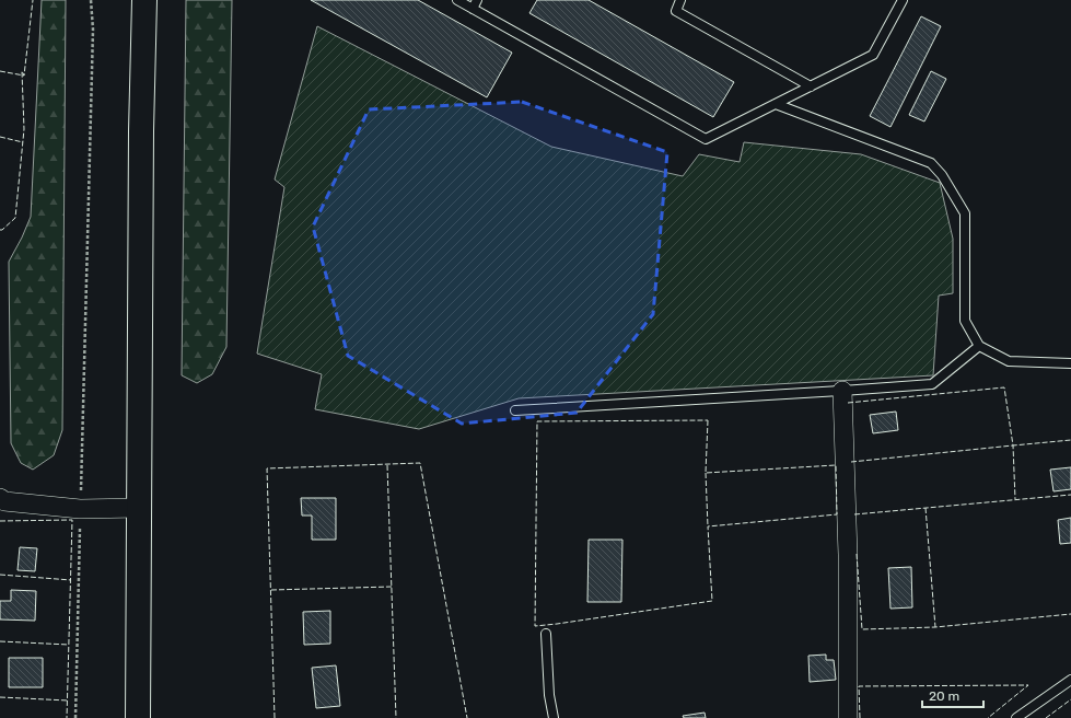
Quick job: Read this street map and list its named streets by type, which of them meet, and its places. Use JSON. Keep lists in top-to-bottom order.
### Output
{
  "scale_bar": "20 m"
}
